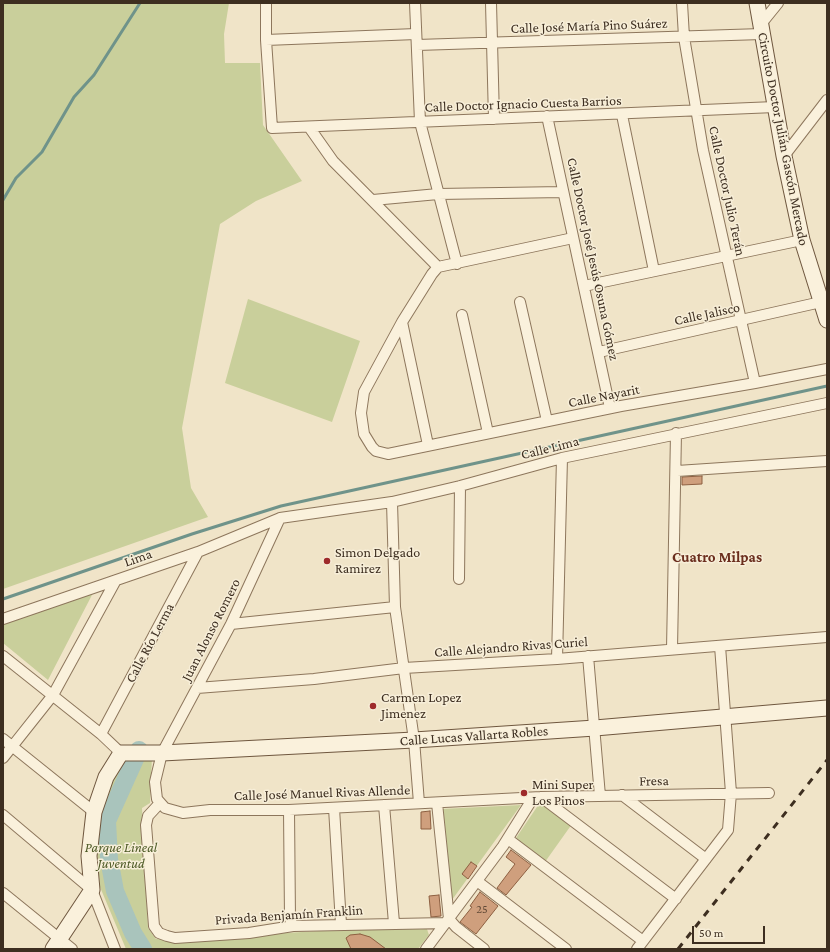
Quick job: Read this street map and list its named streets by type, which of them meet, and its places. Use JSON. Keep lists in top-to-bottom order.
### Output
{
  "streets": {
    "street": [
      "Calle José María Pino Suárez",
      "Calle Doctor Ignacio Cuesta Barrios",
      "Circuito Doctor Julián Gascón Mercado",
      "Calle Doctor Julio Terán",
      "Calle Doctor José Jesús Osuna Gómez",
      "Calle Jalisco",
      "Calle Nayarit",
      "Calle Lima",
      "Lima",
      "Juan Alonso Romero",
      "Calle Río Lerma",
      "Calle Alejandro Rivas Curiel",
      "Calle Lucas Vallarta Robles",
      "Fresa",
      "Calle José Manuel Rivas Allende",
      "Privada Benjamín Franklin"
    ]
  },
  "crossings": [
    ["Calle José María Pino Suárez", "Circuito Doctor Julián Gascón Mercado"],
    ["Calle José María Pino Suárez", "Calle Doctor Julio Terán"],
    ["Calle Doctor Ignacio Cuesta Barrios", "Circuito Doctor Julián Gascón Mercado"],
    ["Calle Doctor Ignacio Cuesta Barrios", "Calle Doctor Julio Terán"],
    ["Calle Doctor Ignacio Cuesta Barrios", "Calle Doctor José Jesús Osuna Gómez"],
    ["Circuito Doctor Julián Gascón Mercado", "Calle Jalisco"],
    ["Calle Doctor Julio Terán", "Calle Jalisco"],
    ["Calle Doctor Julio Terán", "Calle Nayarit"],
    ["Calle Doctor José Jesús Osuna Gómez", "Calle Jalisco"],
    ["Calle Doctor José Jesús Osuna Gómez", "Calle Nayarit"],
    ["Calle Lima", "Lima"],
    ["Calle Lima", "Juan Alonso Romero"],
    ["Lima", "Juan Alonso Romero"],
    ["Lima", "Calle Río Lerma"],
    ["Juan Alonso Romero", "Calle Alejandro Rivas Curiel"],
    ["Juan Alonso Romero", "Calle Lucas Vallarta Robles"],
    ["Fresa", "Calle José Manuel Rivas Allende"],
    ["Calle José Manuel Rivas Allende", "Privada Benjamín Franklin"]
  ],
  "districts": ["Cuatro Milpas"],
  "parks": ["Parque Lineal Juventud"],
  "places": ["Simon Delgado Ramirez", "Carmen Lopez Jimenez", "Mini Super Los Pinos"],
  "house_numbers": ["25"],
  "scale_bar": "50 m"
}
